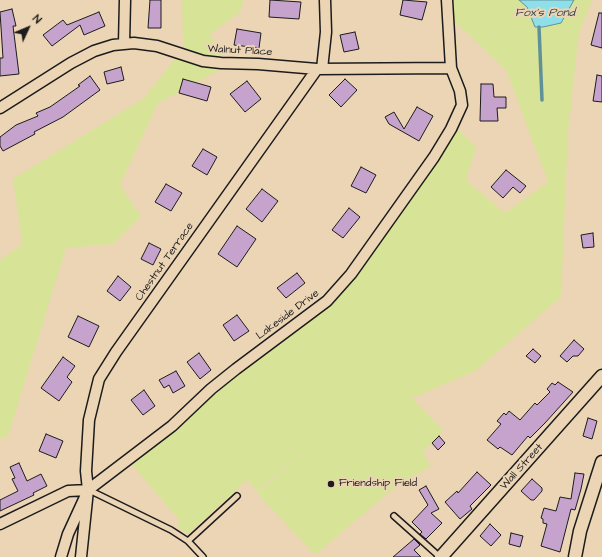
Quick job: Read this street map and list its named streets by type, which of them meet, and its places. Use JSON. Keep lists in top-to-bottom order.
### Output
{
  "streets": {
    "street": [
      "Walnut Place",
      "Chestnut Terrace",
      "Lakeside Drive",
      "Wall Street"
    ]
  },
  "crossings": [
    ["Walnut Place", "Chestnut Terrace"],
    ["Walnut Place", "Lakeside Drive"],
    ["Chestnut Terrace", "Lakeside Drive"]
  ],
  "water": ["Fox's Pond"],
  "places": ["Friendship Field"],
  "north": "top right"
}
